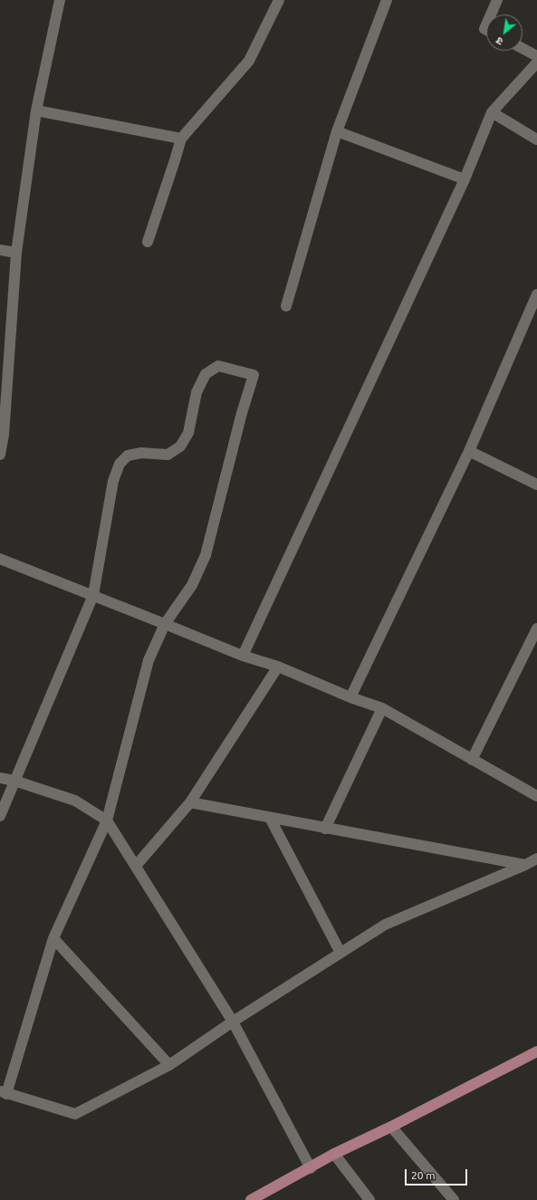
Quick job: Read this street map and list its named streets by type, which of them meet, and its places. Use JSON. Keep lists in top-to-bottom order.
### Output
{
  "scale_bar": "20 m",
  "north": "bottom left"
}
